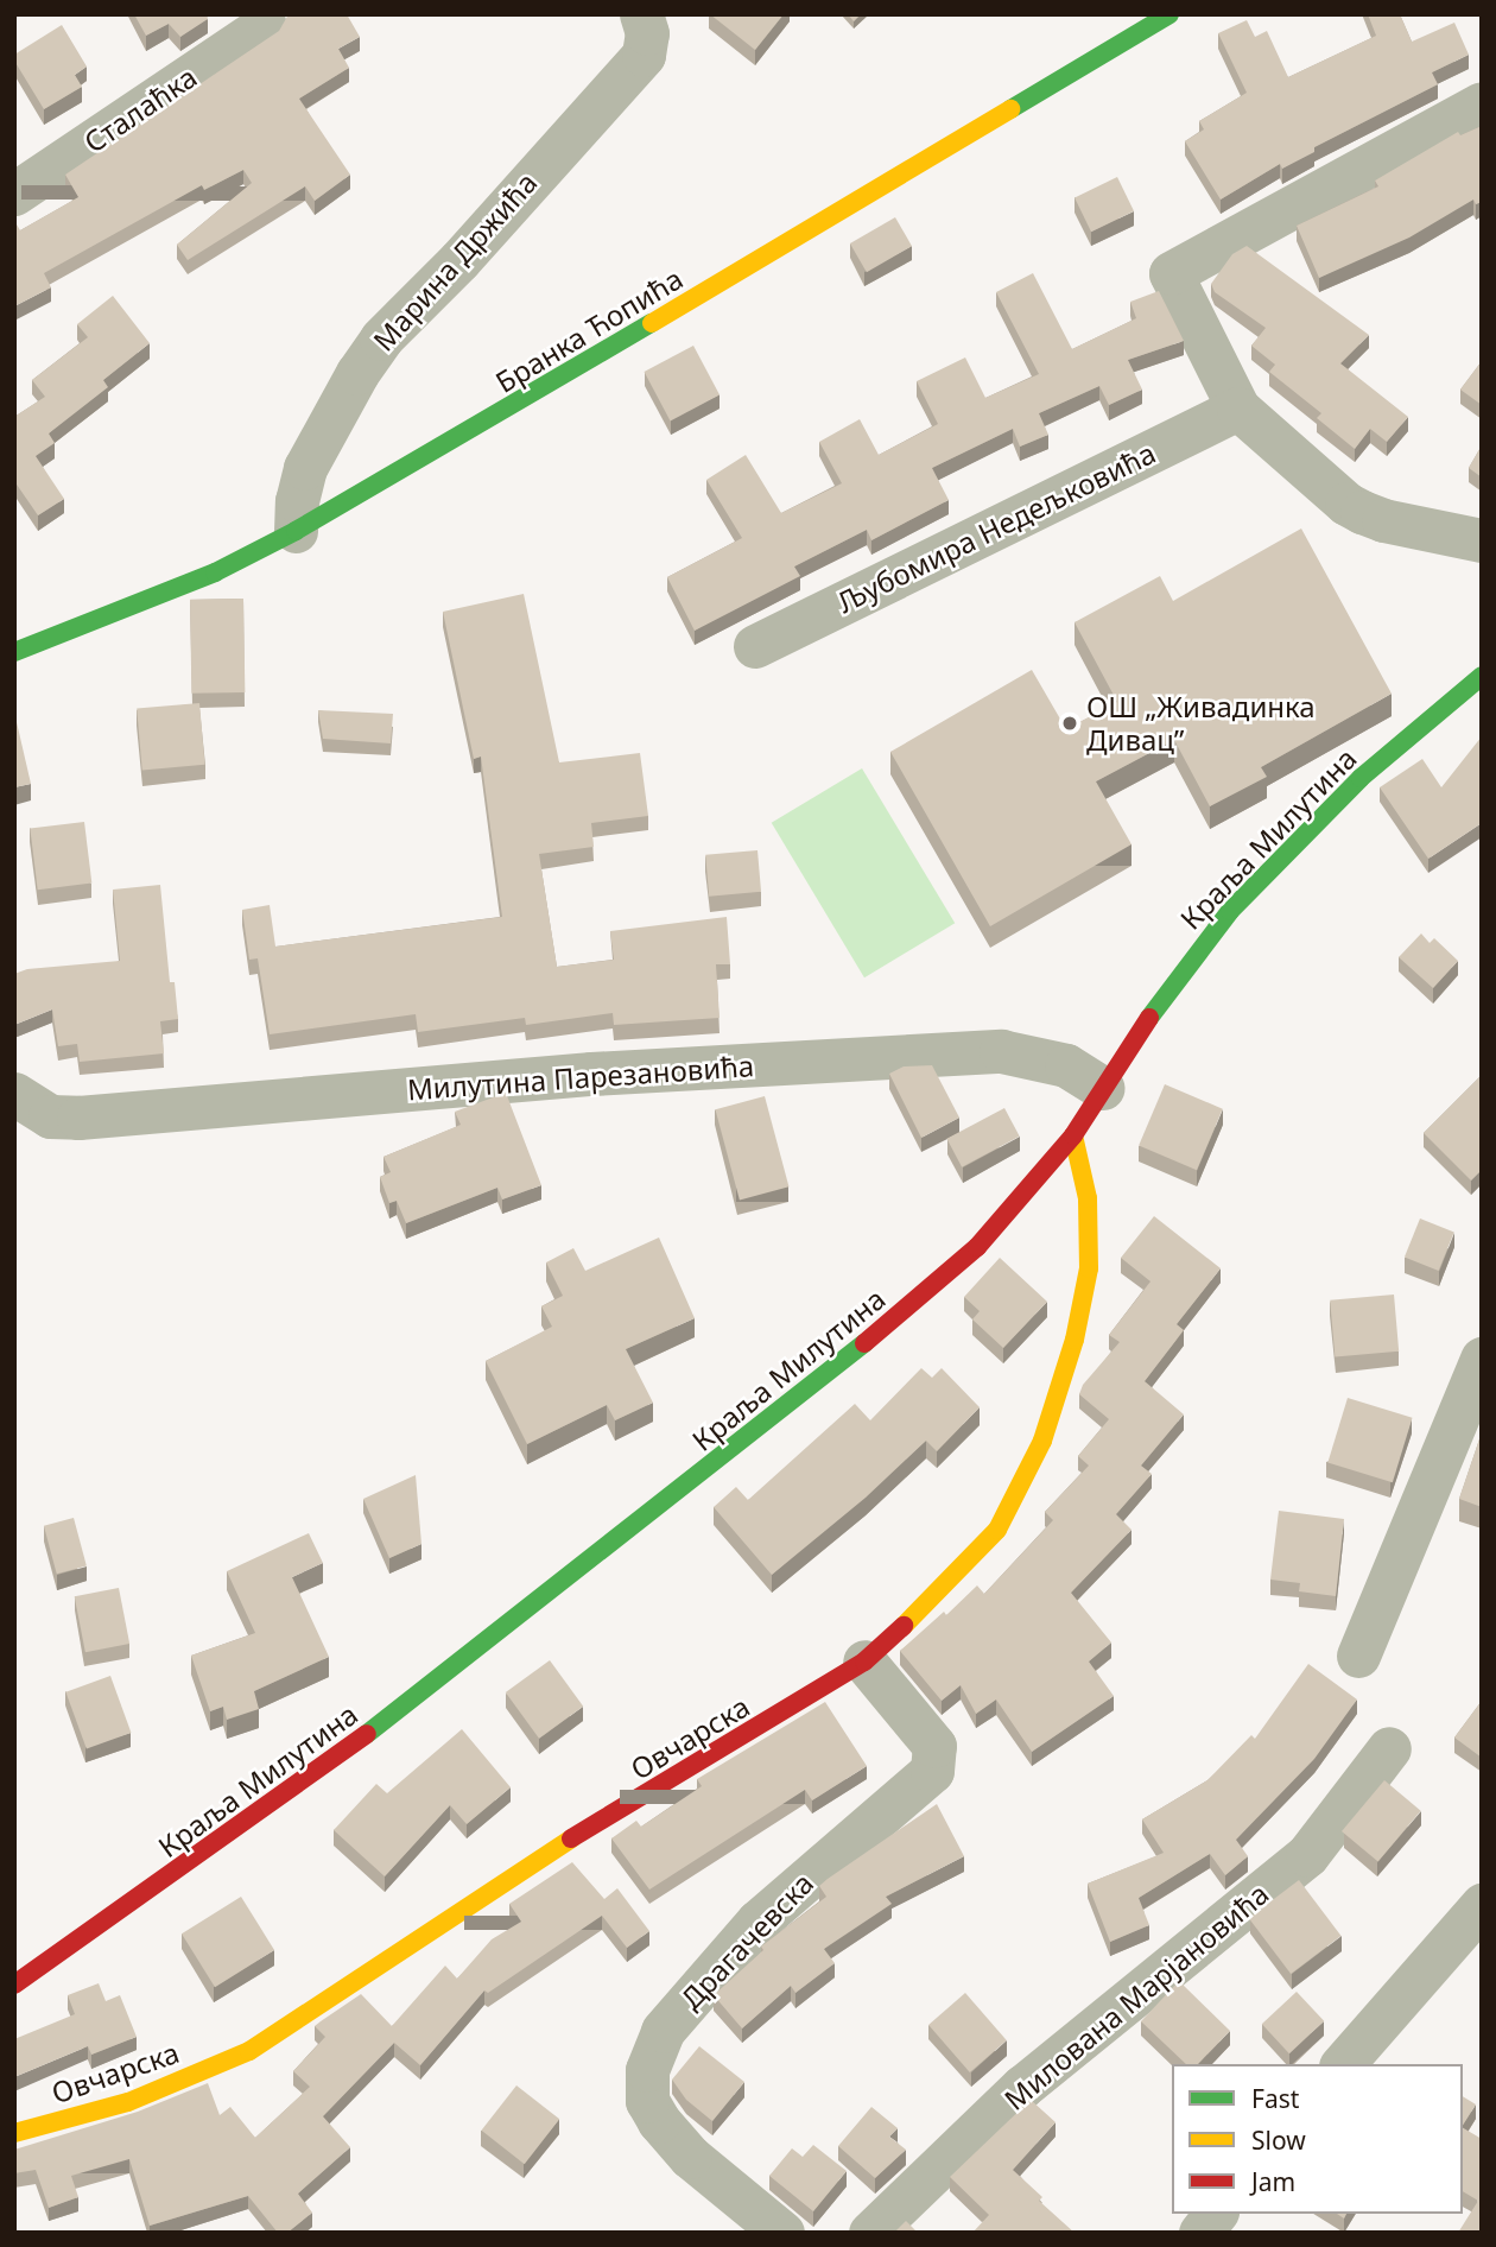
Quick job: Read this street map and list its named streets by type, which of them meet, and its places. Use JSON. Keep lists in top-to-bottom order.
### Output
{
  "streets": {
    "street": [
      "Сталаћка",
      "Марина Држића",
      "Бранка Ћопића",
      "Љубомира Недељковића",
      "Краља Милутина",
      "Милутина Парезановића",
      "Овчарска",
      "Драгачевска",
      "Милована Марјановића"
    ]
  },
  "crossings": [
    ["Марина Држића", "Бранка Ћопића"],
    ["Краља Милутина", "Милутина Парезановића"],
    ["Краља Милутина", "Овчарска"],
    ["Овчарска", "Драгачевска"]
  ],
  "places": ["ОШ „Живадинка Дивац”"],
  "legend": ["Fast", "Slow", "Jam"]
}
